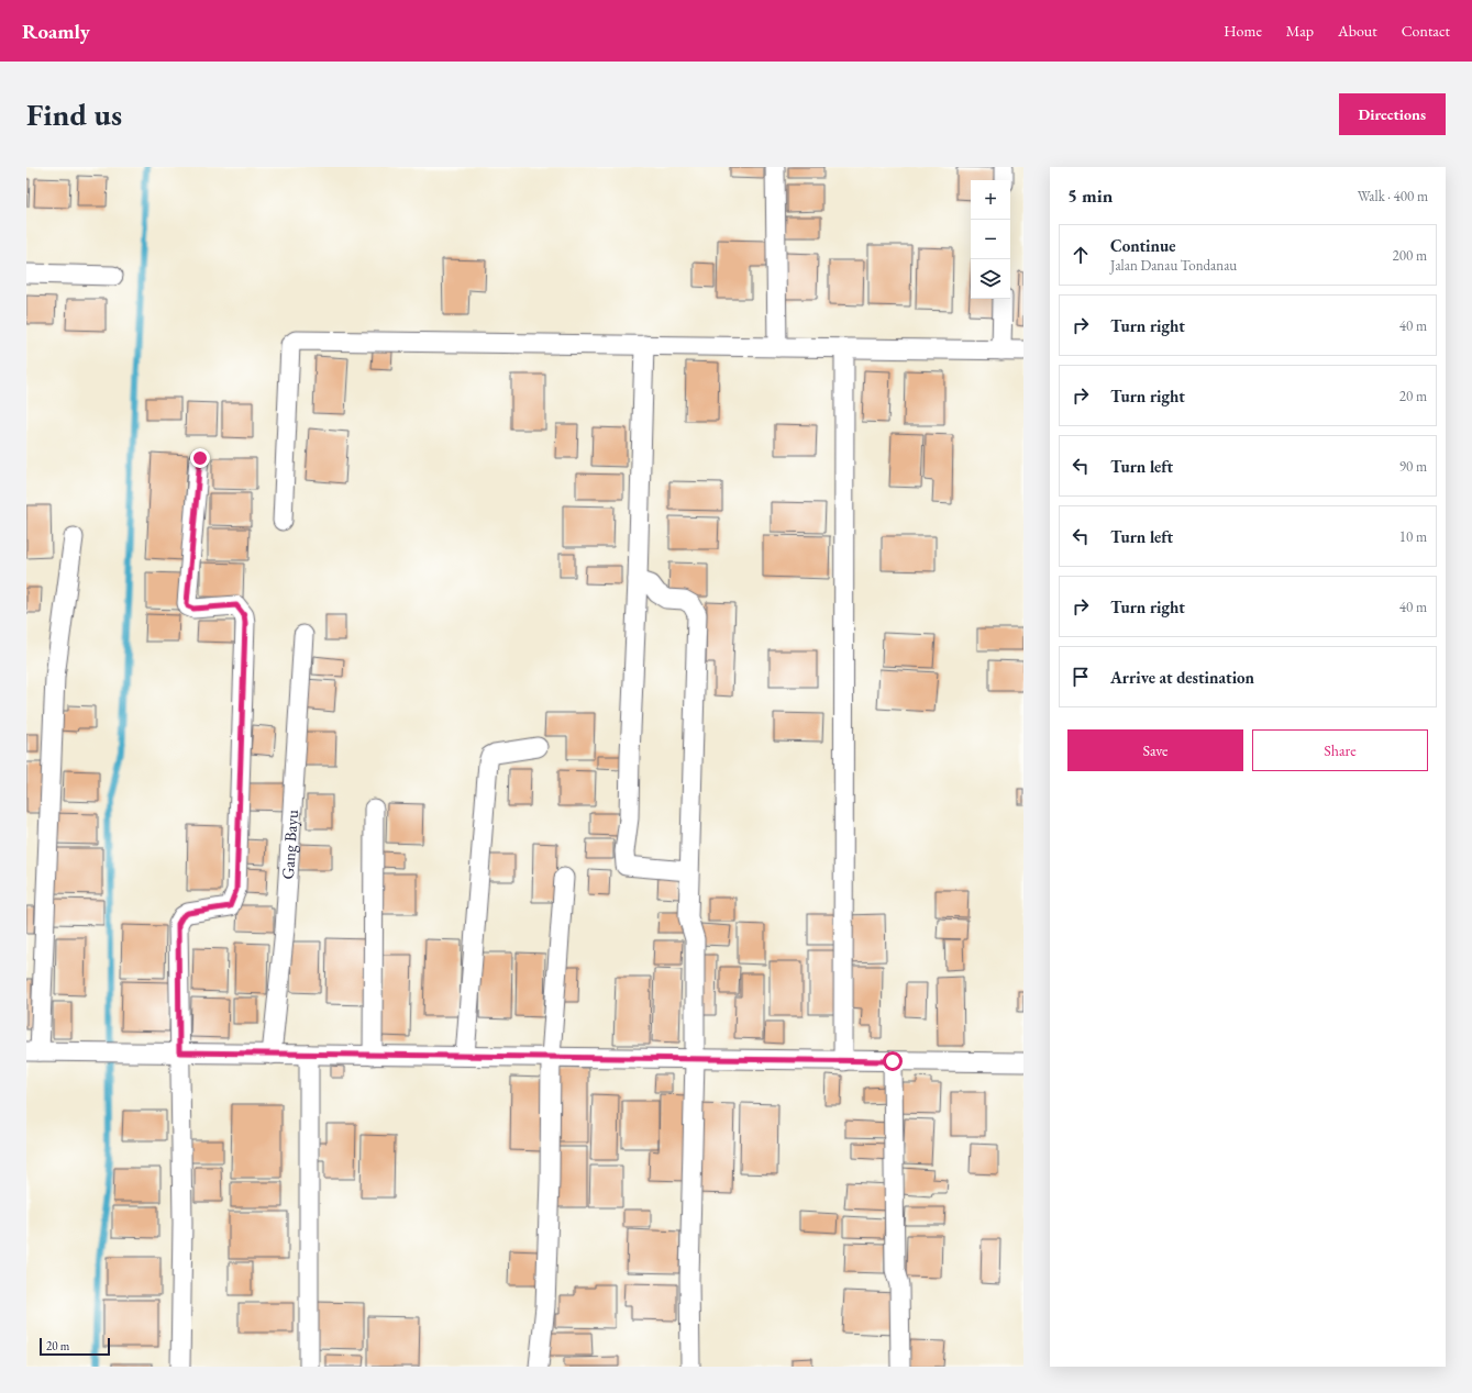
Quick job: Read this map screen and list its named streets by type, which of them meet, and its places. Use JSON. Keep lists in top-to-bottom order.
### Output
{
  "streets": {
    "street": ["Gang Bayu"]
  },
  "scale_bar": "20 m",
  "page": {
    "header": "Roamly",
    "nav": [
      "Home",
      "Map",
      "About",
      "Contact"
    ],
    "buttons": [
      "Directions",
      ["Save", "Share"]
    ],
    "title": "Find us",
    "heading": ["5 min", "Walk · 400 m"],
    "map_buttons": ["+", "−"],
    "list": [
      ["Continue", "Jalan Danau Tondanau", "200 m"],
      ["Turn right", "40 m"],
      ["Turn right", "20 m"],
      ["Turn left", "90 m"],
      ["Turn left", "10 m"],
      ["Turn right", "40 m"],
      "Arrive at destination"
    ],
    "scale": "20 m"
  }
}
